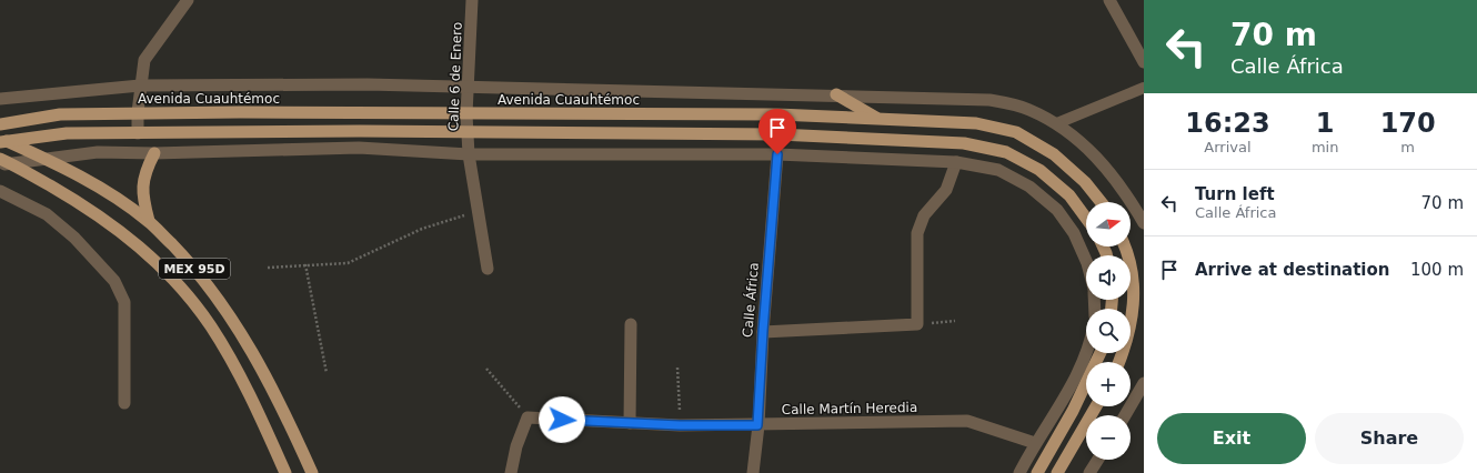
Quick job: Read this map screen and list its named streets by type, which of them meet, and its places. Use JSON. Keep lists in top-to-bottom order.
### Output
{
  "streets": {
    "main road": ["Avenida Cuauhtémoc", "MEX 95D"],
    "street": ["Calle 6 de Enero", "Calle África", "Calle Martín Heredia"]
  },
  "crossings": [
    ["Calle 6 de Enero", "Avenida Cuauhtémoc"],
    ["Calle África", "Calle Martín Heredia"]
  ],
  "north": "right",
  "page": {
    "turn": ["70 m", "Calle África"],
    "eta": [
      "16:23",
      "Arrival",
      "1",
      "min",
      "170",
      "m"
    ],
    "list": [
      {
        "name": "Turn left",
        "note": "Calle África",
        "value": "70 m"
      },
      {
        "name": "Arrive at destination",
        "value": "100 m"
      }
    ],
    "map_buttons": ["+", "−"],
    "buttons": ["Exit", "Share"]
  }
}
